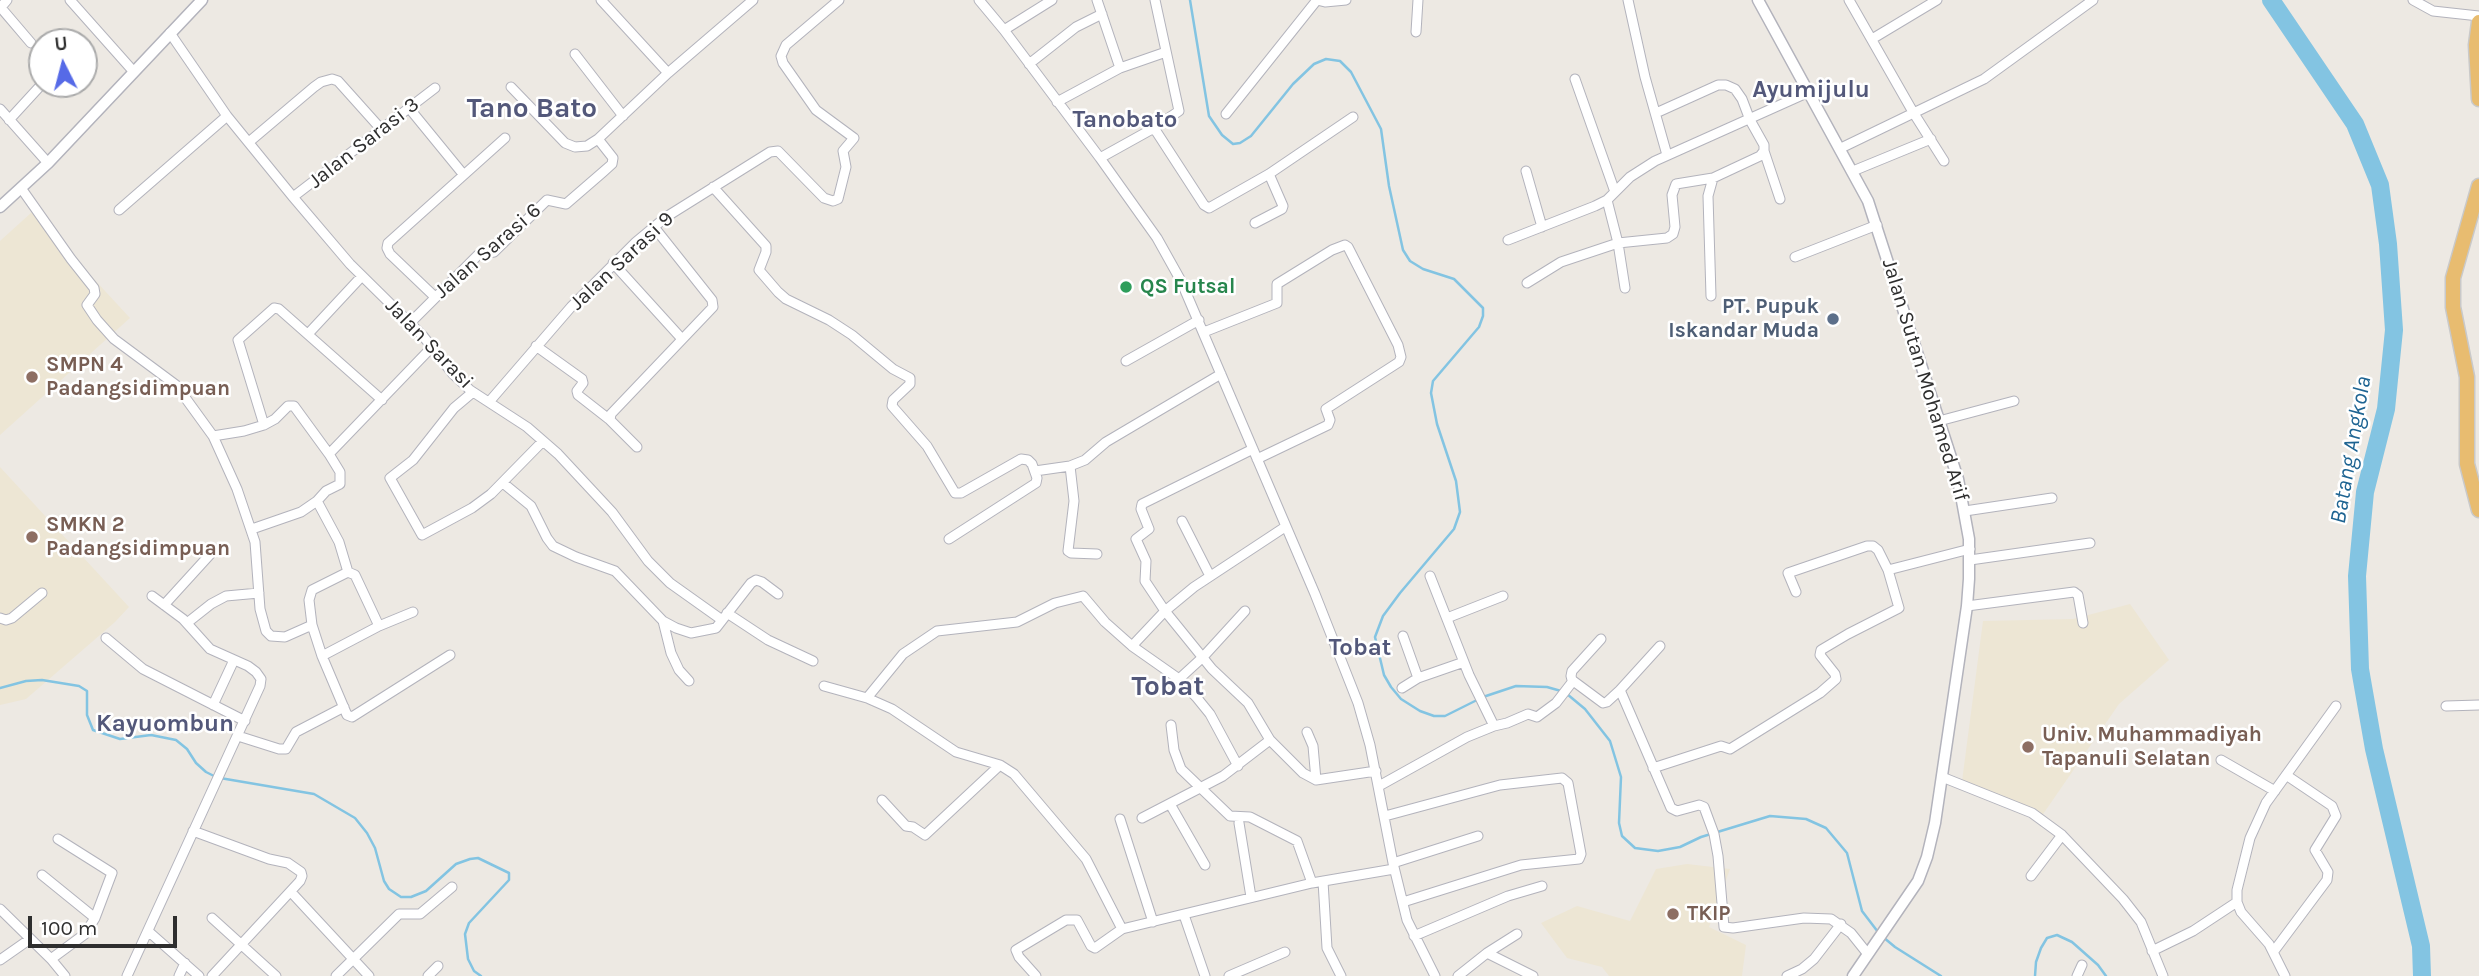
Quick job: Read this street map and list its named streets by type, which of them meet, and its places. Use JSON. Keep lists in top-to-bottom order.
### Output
{
  "streets": {
    "street": [
      "Jalan Sarasi 3",
      "Jalan Sarasi 6",
      "Jalan Sarasi 9",
      "Jalan Sarasi",
      "Jalan Sutan Mohamed Arif"
    ]
  },
  "crossings": [
    ["Jalan Sarasi 3", "Jalan Sarasi"],
    ["Jalan Sarasi 6", "Jalan Sarasi"],
    ["Jalan Sarasi 9", "Jalan Sarasi"]
  ],
  "districts": [
    "Ayumijulu",
    "Tano Bato",
    "Tanobato",
    "Tobat",
    "Tobat",
    "Kayuombun"
  ],
  "water": ["Batang Angkola"],
  "places": [
    "QS Futsal",
    "PT. Pupuk Iskandar Muda",
    "SMPN 4 Padangsidimpuan",
    "SMKN 2 Padangsidimpuan",
    "Univ. Muhammadiyah Tapanuli Selatan",
    "TKIP"
  ],
  "scale_bar": "100 m",
  "north": "top"
}
